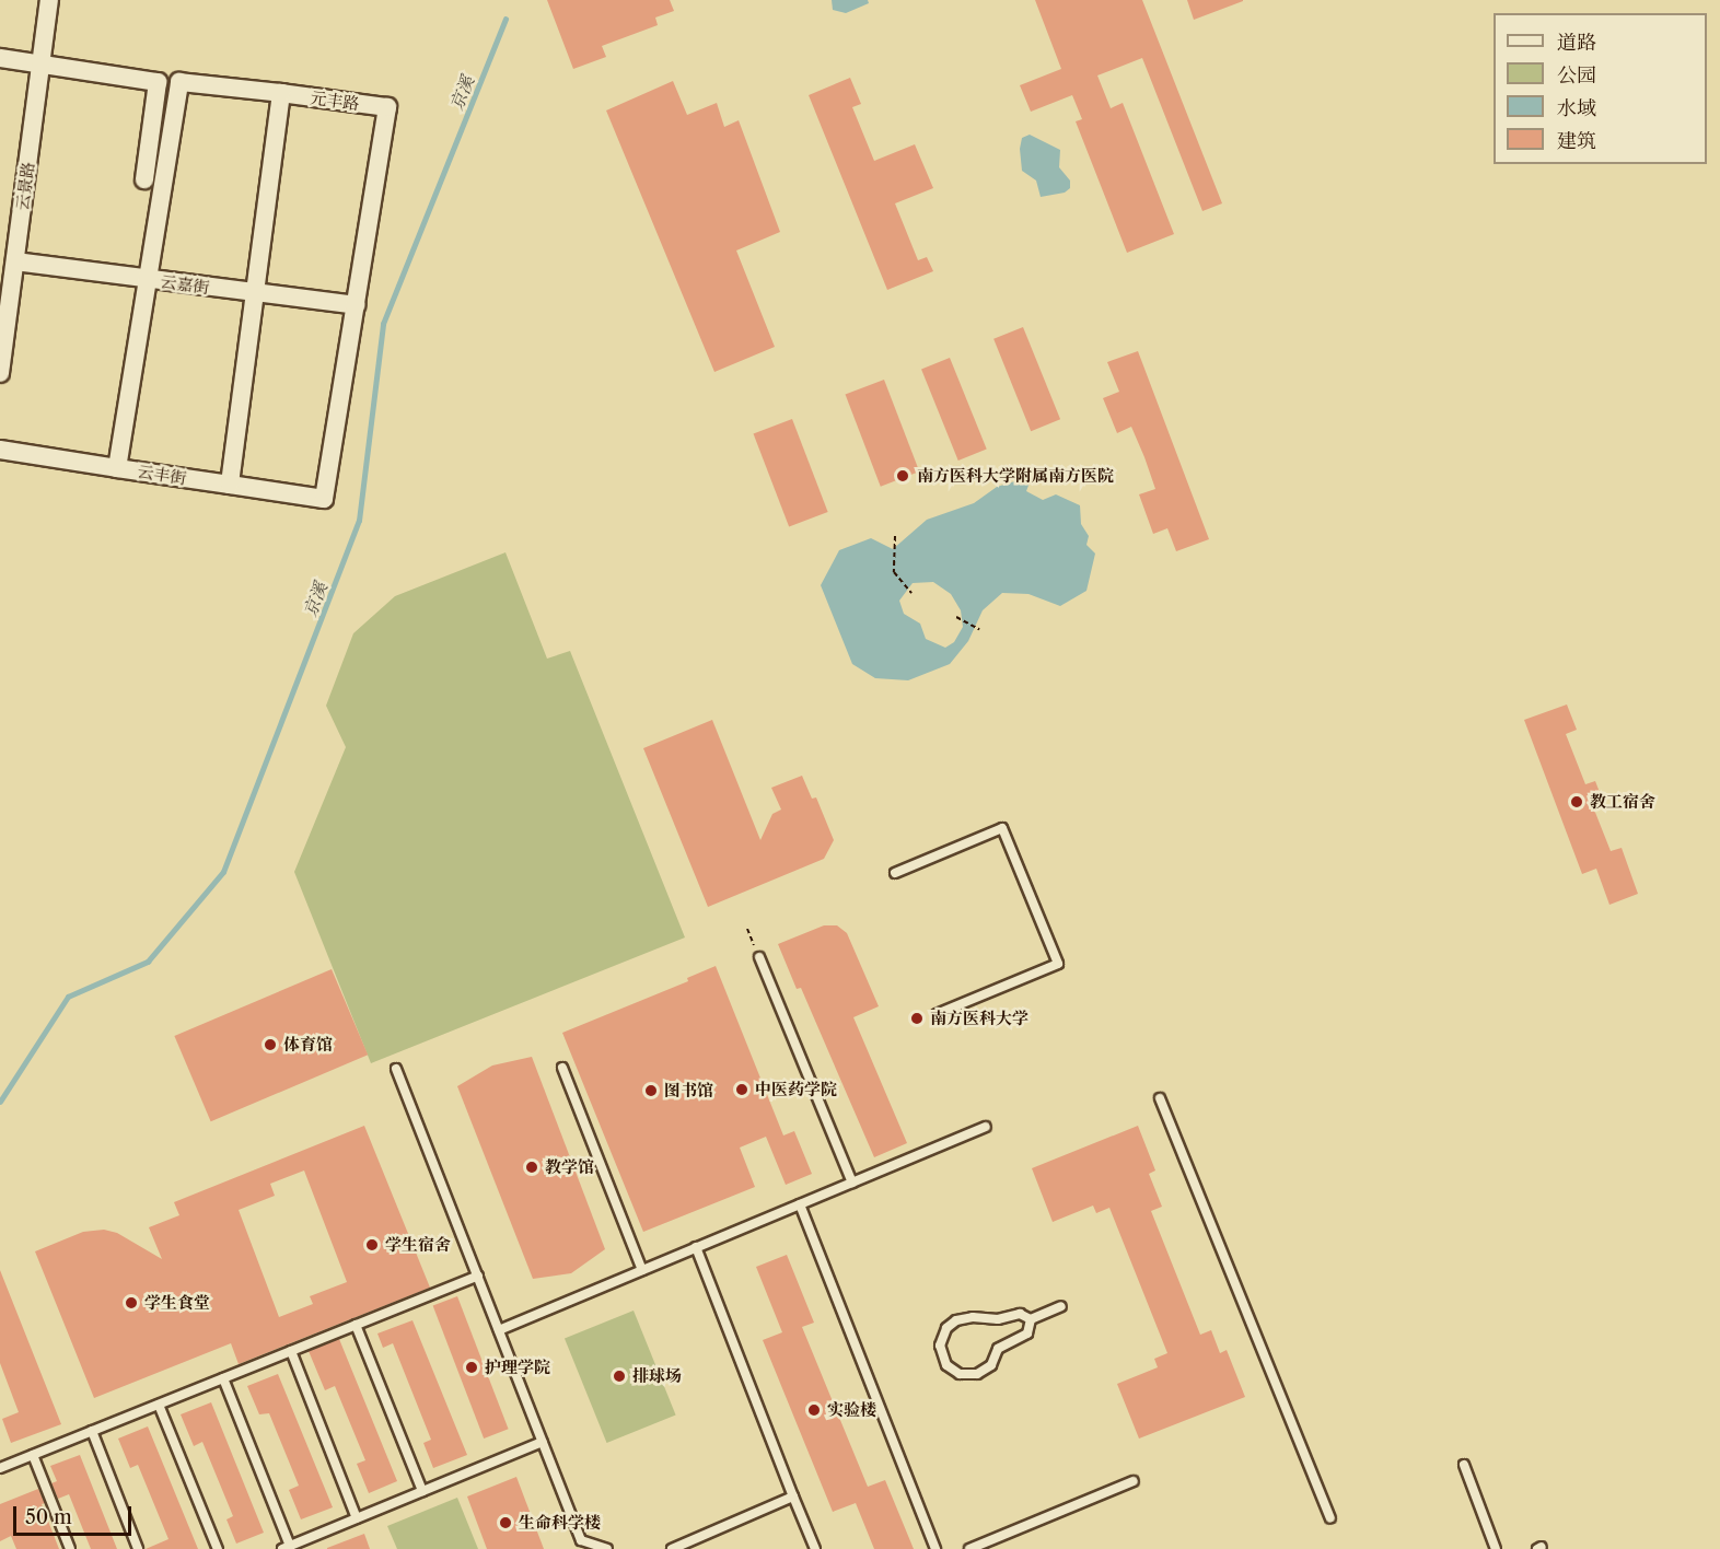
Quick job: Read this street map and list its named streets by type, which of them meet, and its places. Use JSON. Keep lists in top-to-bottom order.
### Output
{
  "streets": {
    "street": [
      "元丰路",
      "云景路",
      "云嘉街",
      "云丰街"
    ]
  },
  "crossings": [
    ["元丰路", "云嘉街"],
    ["元丰路", "云丰街"],
    ["云景路", "云嘉街"]
  ],
  "water": ["京溪"],
  "places": [
    "南方医科大学附属南方医院",
    "教工宿舍",
    "南方医科大学",
    "体育馆",
    "中医药学院",
    "图书馆",
    "教学馆",
    "学生宿舍",
    "学生食堂",
    "护理学院",
    "排球场",
    "实验楼",
    "生命科学楼"
  ],
  "legend": [
    "道路",
    "公园",
    "水域",
    "建筑"
  ],
  "scale_bar": "50 m"
}
